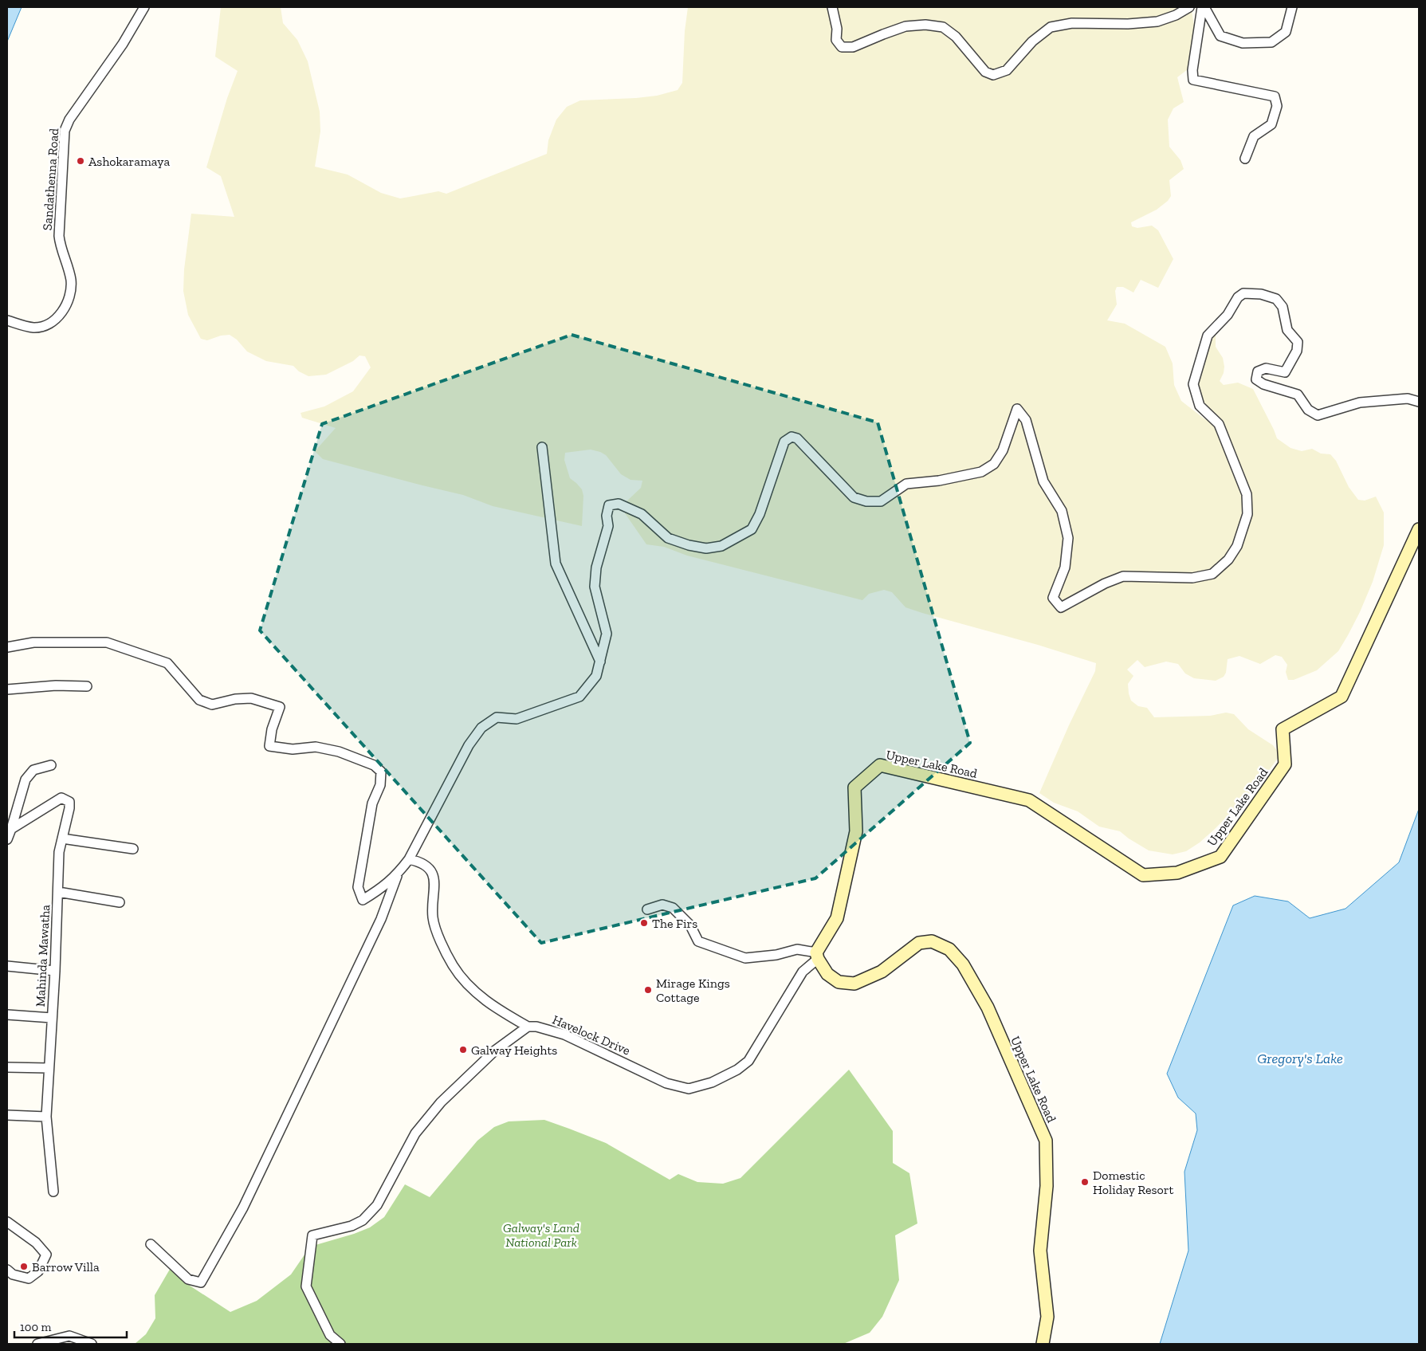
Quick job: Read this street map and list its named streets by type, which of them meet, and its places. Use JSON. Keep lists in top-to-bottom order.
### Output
{
  "streets": {
    "street": [
      "Sandathenna Road",
      "Upper Lake Road",
      "Mahinda Mawatha",
      "Havelock Drive"
    ]
  },
  "crossings": [
    ["Upper Lake Road", "Havelock Drive"]
  ],
  "water": ["Gregory's Lake"],
  "parks": ["Galway's Land National Park"],
  "places": [
    "Ashokaramaya",
    "The Firs",
    "Mirage Kings Cottage",
    "Galway Heights",
    "Domestic Holiday Resort",
    "Barrow Villa"
  ],
  "scale_bar": "100 m"
}
